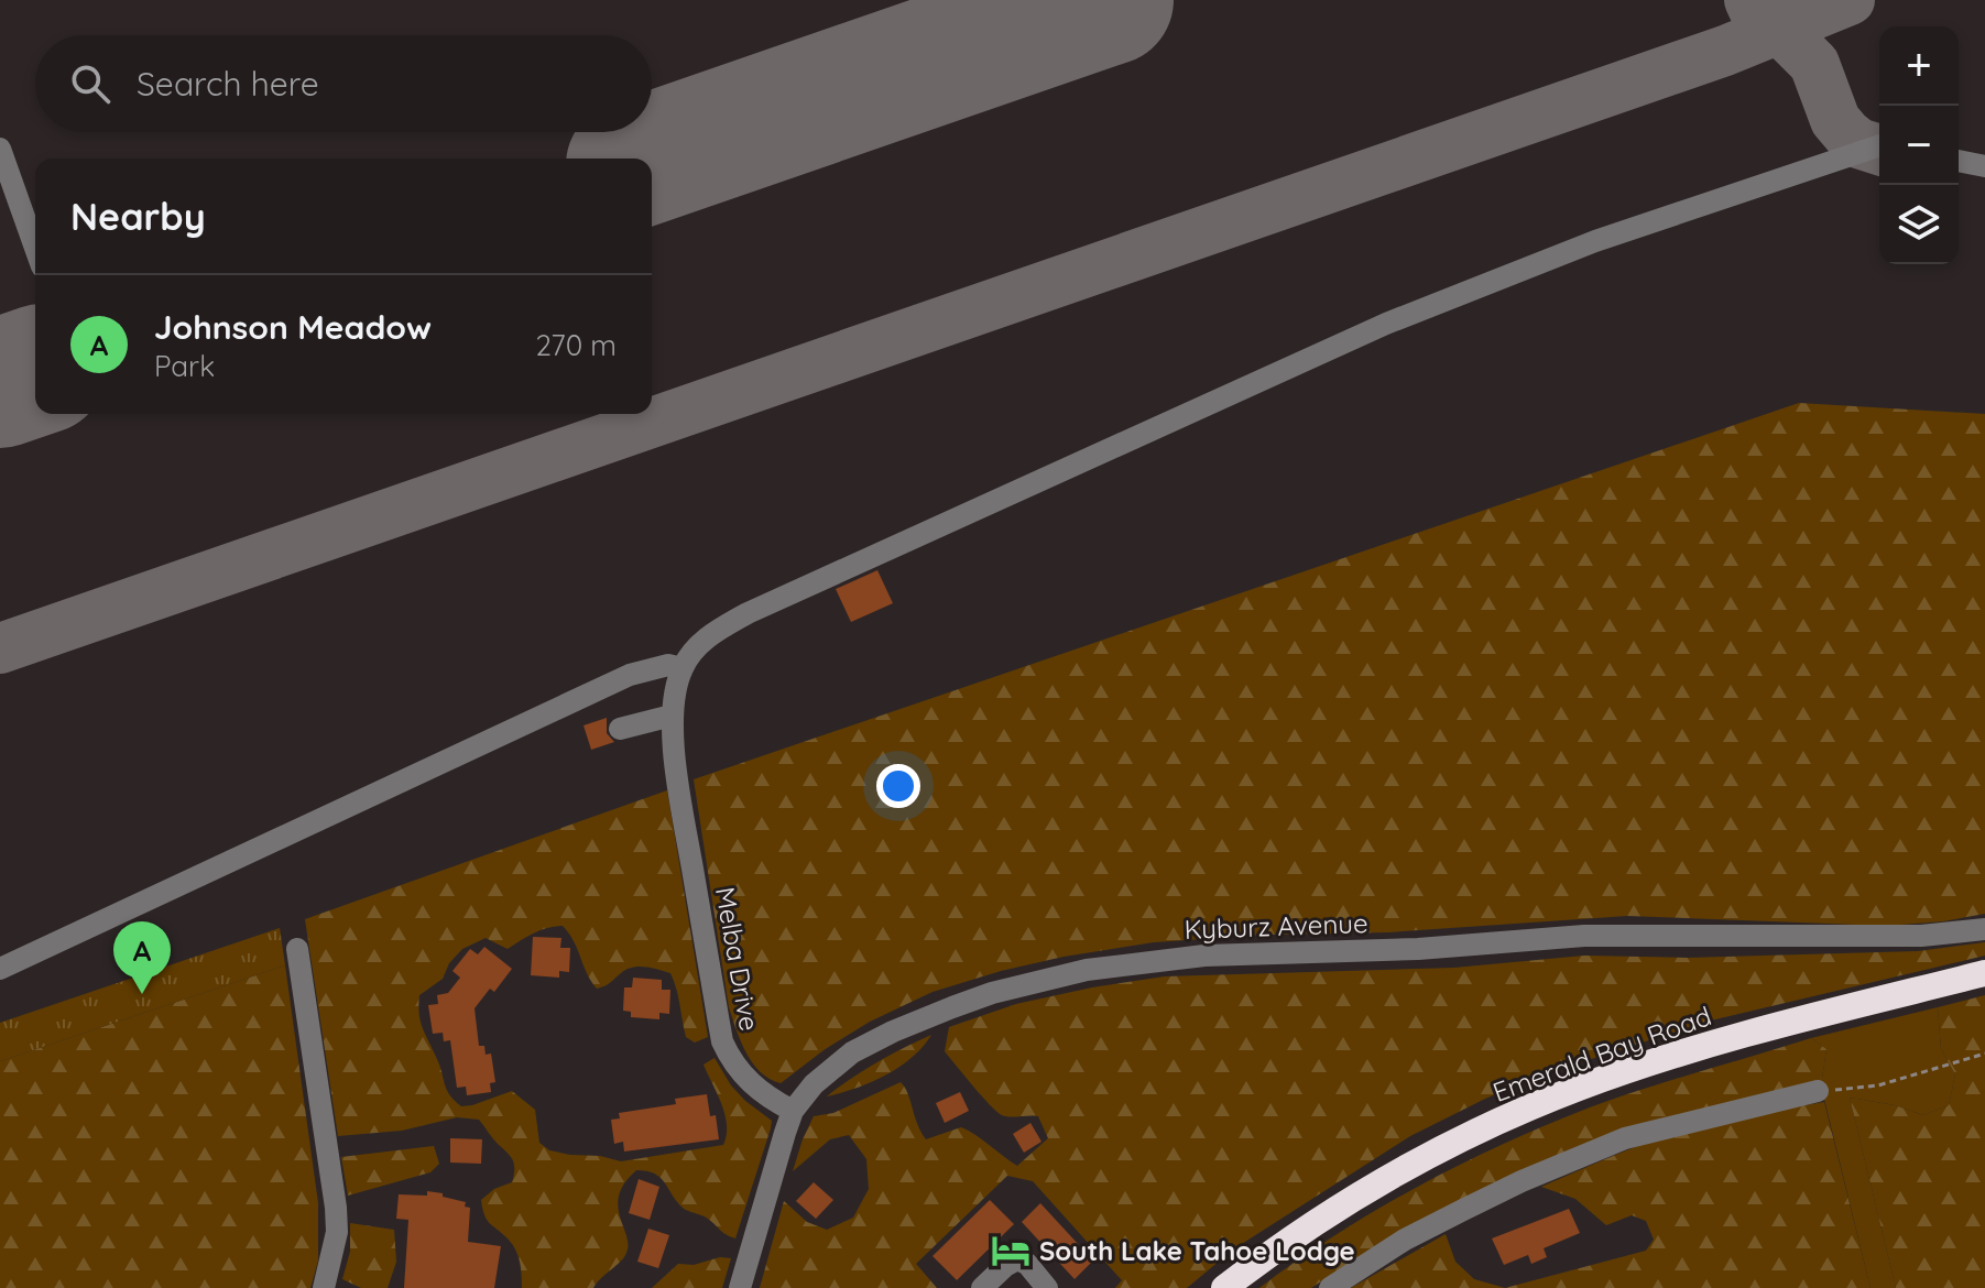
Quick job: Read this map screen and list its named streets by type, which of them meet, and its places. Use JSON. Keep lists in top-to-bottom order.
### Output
{
  "streets": {
    "highway": ["Emerald Bay Road"],
    "street": ["Kyburz Avenue", "Melba Drive"]
  },
  "crossings": [
    ["Kyburz Avenue", "Melba Drive"]
  ],
  "places": {
    "hotel": ["South Lake Tahoe Lodge"]
  },
  "page": {
    "map_buttons": ["+", "−"],
    "search": "Search here",
    "heading": "Nearby",
    "list": [
      {
        "mark": "A",
        "name": "Johnson Meadow",
        "note": "Park",
        "value": "270 m"
      }
    ],
    "pins": "A"
  }
}
